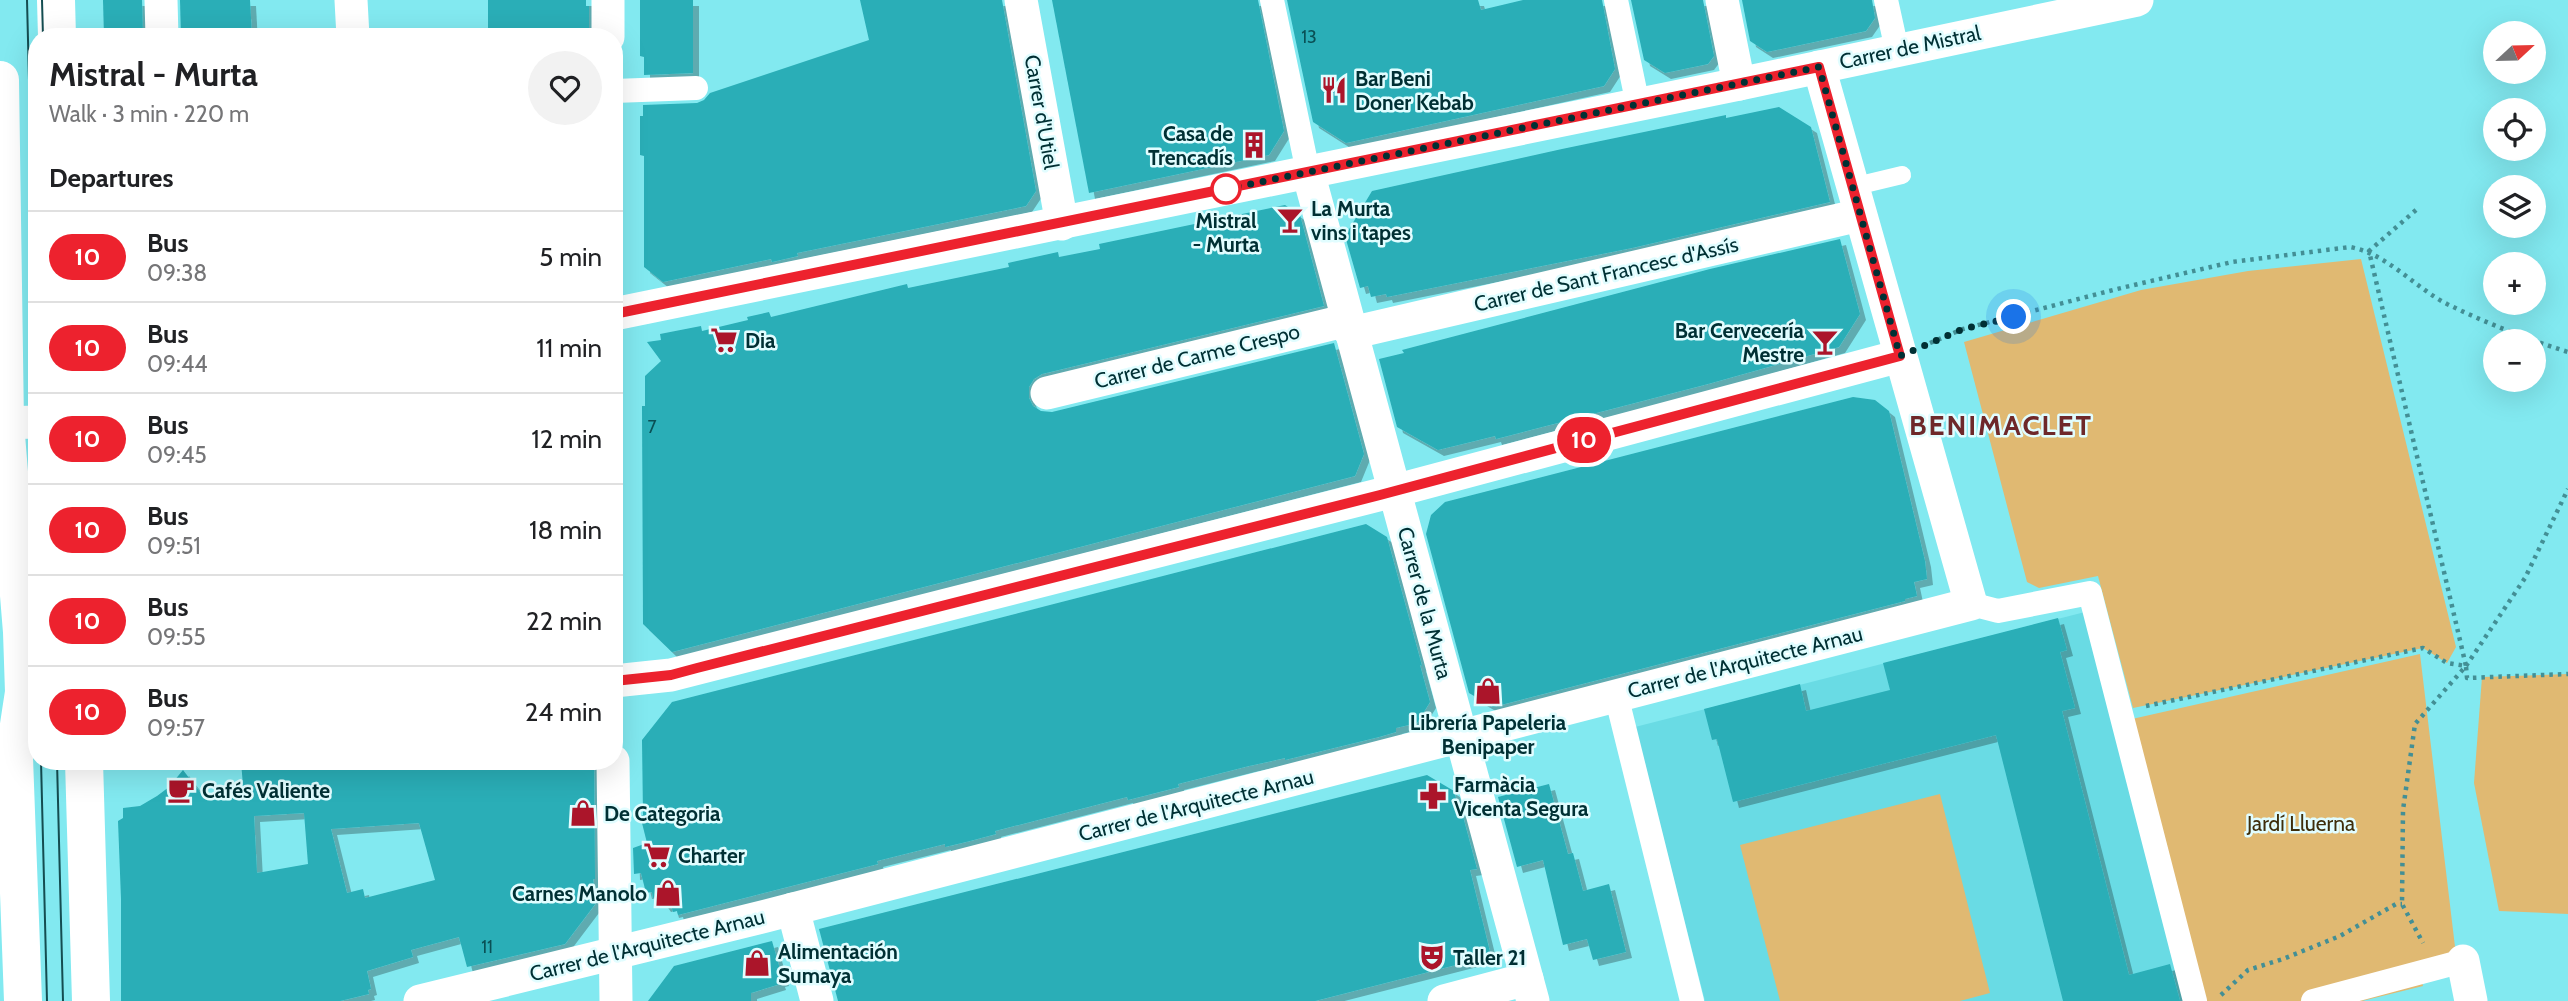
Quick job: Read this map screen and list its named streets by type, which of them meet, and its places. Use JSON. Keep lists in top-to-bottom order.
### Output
{
  "streets": {
    "street": [
      "Carrer de Mistral",
      "Carrer d'Utiel",
      "Carrer de Sant Francesc d'Assís",
      "Carrer de Carme Crespo",
      "Carrer de la Murta",
      "Carrer de l'Arquitecte Arnau"
    ]
  },
  "crossings": [
    ["Carrer de Mistral", "Carrer d'Utiel"],
    ["Carrer de Mistral", "Carrer de la Murta"],
    ["Carrer de Sant Francesc d'Assís", "Carrer de Carme Crespo"],
    ["Carrer de Sant Francesc d'Assís", "Carrer de la Murta"],
    ["Carrer de Carme Crespo", "Carrer de la Murta"],
    ["Carrer de la Murta", "Carrer de l'Arquitecte Arnau"]
  ],
  "districts": ["BENIMACLET"],
  "parks": ["Jardí Lluerna"],
  "places": {
    "restaurant": ["Bar Beni Doner Kebab"],
    "building": ["Casa de Trencadís"],
    "other": ["Mistral - Murta"],
    "bar": ["La Murta vins i tapes", "Bar Cervecería Mestre"],
    "supermarket": ["Dia", "Charter"],
    "shop": [
      "Librería Papeleria Benipaper",
      "De Categoria",
      "Carnes Manolo",
      "Alimentación Sumaya"
    ],
    "cafe": ["Cafés Valiente"],
    "pharmacy": ["Farmàcia Vicenta Segura"],
    "theatre": ["Taller 21"]
  },
  "lines": ["bus line 10"],
  "house_numbers": ["13", "7", "11"],
  "north": "right",
  "page": {
    "on_map": "10",
    "map_buttons": ["+", "−"],
    "heading": [
      ["Mistral - Murta", "Walk · 3 min · 220 m"],
      "Departures"
    ],
    "list": [
      {
        "mark": "10",
        "name": "Bus",
        "note": "09:38",
        "value": "5 min"
      },
      {
        "mark": "10",
        "name": "Bus",
        "note": "09:44",
        "value": "11 min"
      },
      {
        "mark": "10",
        "name": "Bus",
        "note": "09:45",
        "value": "12 min"
      },
      {
        "mark": "10",
        "name": "Bus",
        "note": "09:51",
        "value": "18 min"
      },
      {
        "mark": "10",
        "name": "Bus",
        "note": "09:55",
        "value": "22 min"
      },
      {
        "mark": "10",
        "name": "Bus",
        "note": "09:57",
        "value": "24 min"
      }
    ]
  }
}
